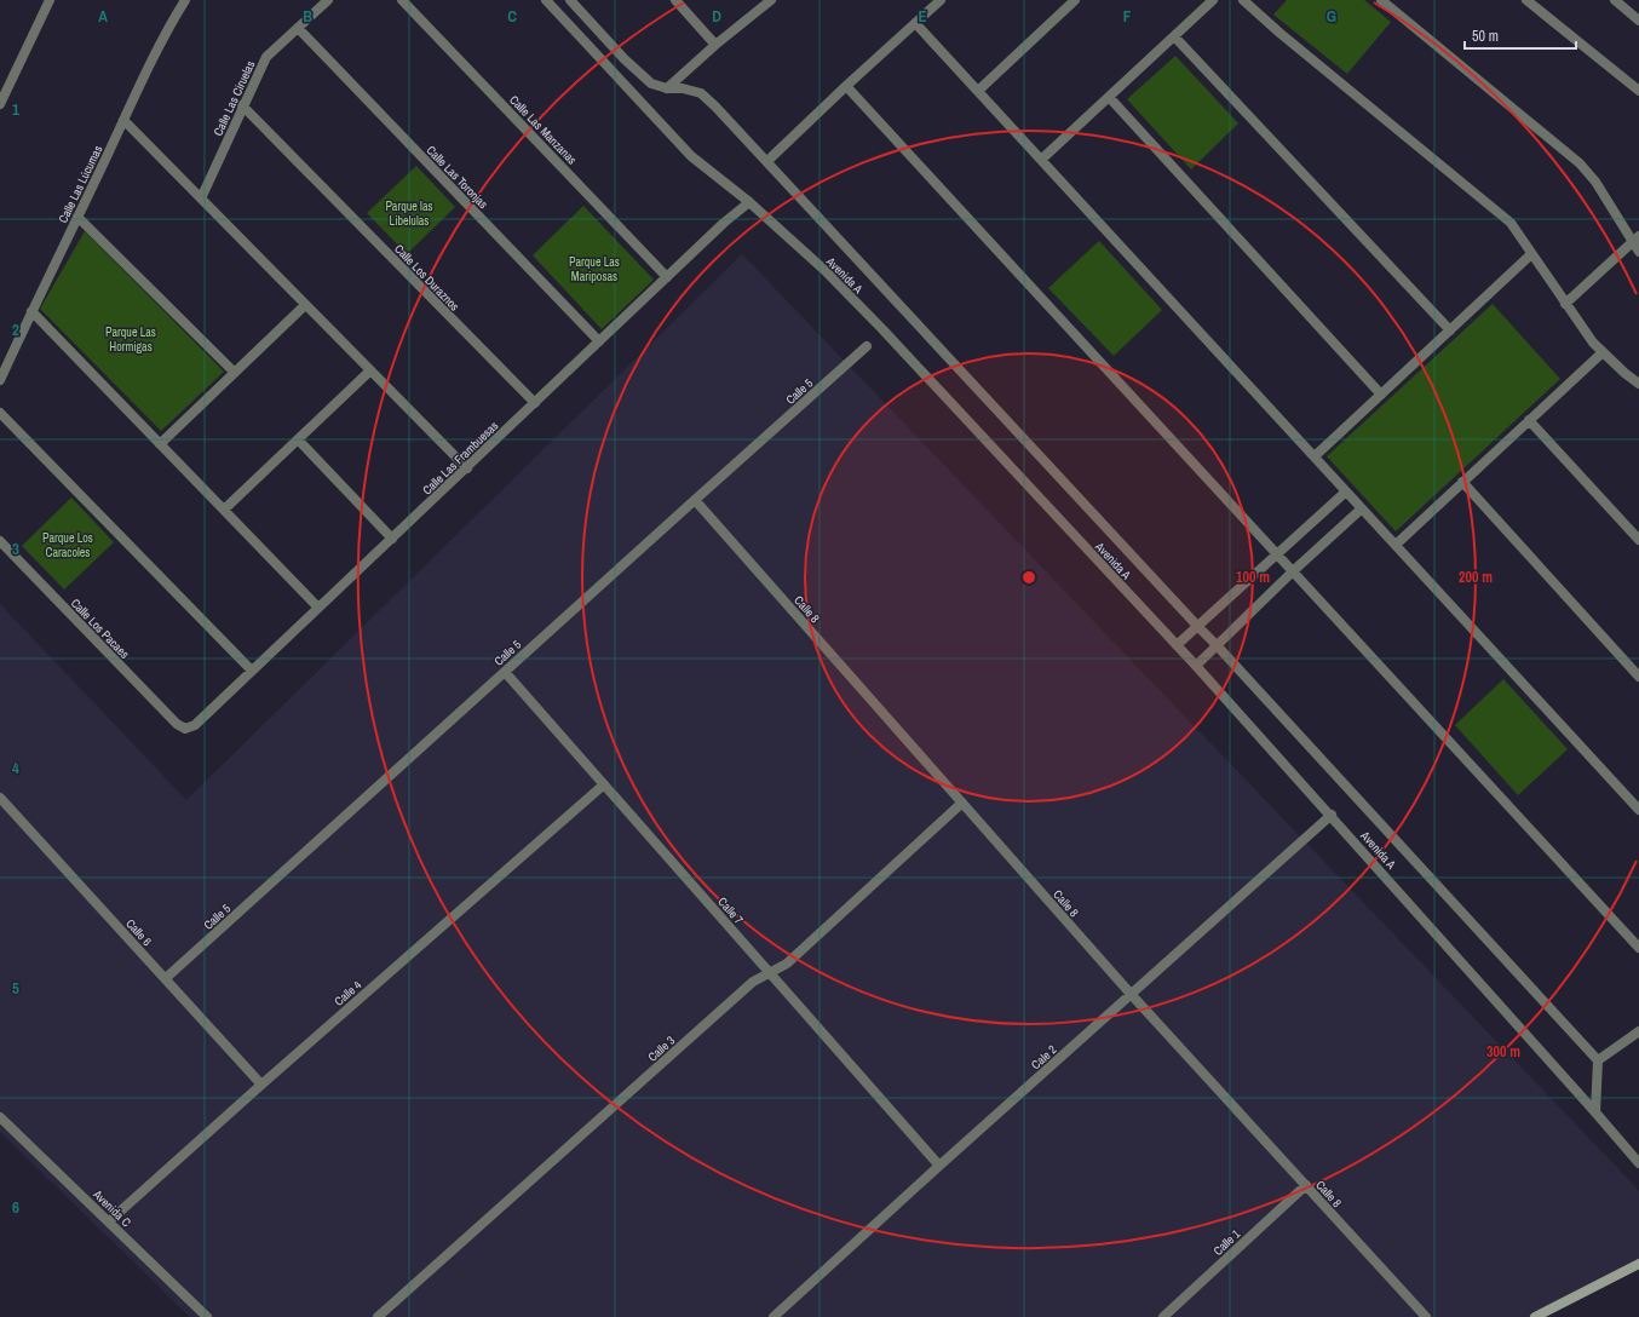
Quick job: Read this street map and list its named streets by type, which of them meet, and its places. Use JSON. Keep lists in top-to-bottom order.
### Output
{
  "streets": {
    "street": [
      "Calle Las Ciruelas",
      "Calle Las Manzanas",
      "Calle Las Toronjas",
      "Calle Las Lúcumas",
      "Avenida A",
      "Calle Los Duraznos",
      "Calle 5",
      "Calle Las Frambuesas",
      "Calle 8",
      "Calle Los Pacaes",
      "Calle 7",
      "Calle 6",
      "Calle 4",
      "Calle 3",
      "Cale 2",
      "Avenida C",
      "Calle 1"
    ]
  },
  "crossings": [
    ["Calle Las Ciruelas", "Calle Las Toronjas"],
    ["Calle Las Ciruelas", "Calle Los Duraznos"],
    ["Calle Las Manzanas", "Calle Las Frambuesas"],
    ["Calle Las Toronjas", "Calle Las Frambuesas"],
    ["Avenida A", "Calle Las Frambuesas"],
    ["Avenida A", "Cale 2"],
    ["Calle Los Duraznos", "Calle Las Frambuesas"],
    ["Calle 5", "Calle 8"],
    ["Calle 5", "Calle 7"],
    ["Calle 5", "Calle 6"],
    ["Calle Las Frambuesas", "Calle Los Pacaes"],
    ["Calle 8", "Calle 3"],
    ["Calle 8", "Cale 2"],
    ["Calle 8", "Calle 1"],
    ["Calle 7", "Calle 4"],
    ["Calle 7", "Calle 3"],
    ["Calle 7", "Cale 2"],
    ["Calle 6", "Calle 4"],
    ["Calle 4", "Avenida C"]
  ],
  "parks": [
    "Parque las Libelulas",
    "Parque Las Mariposas",
    "Parque Las Hormigas",
    "Parque Los Caracoles"
  ],
  "scale_bar": "50 m",
  "grid": {
    "columns": [
      "A",
      "B",
      "C",
      "D",
      "E",
      "F",
      "G"
    ],
    "rows": [
      "1",
      "2",
      "3",
      "4",
      "5",
      "6"
    ]
  },
  "rings": ["100 m", "200 m", "300 m"]
}
